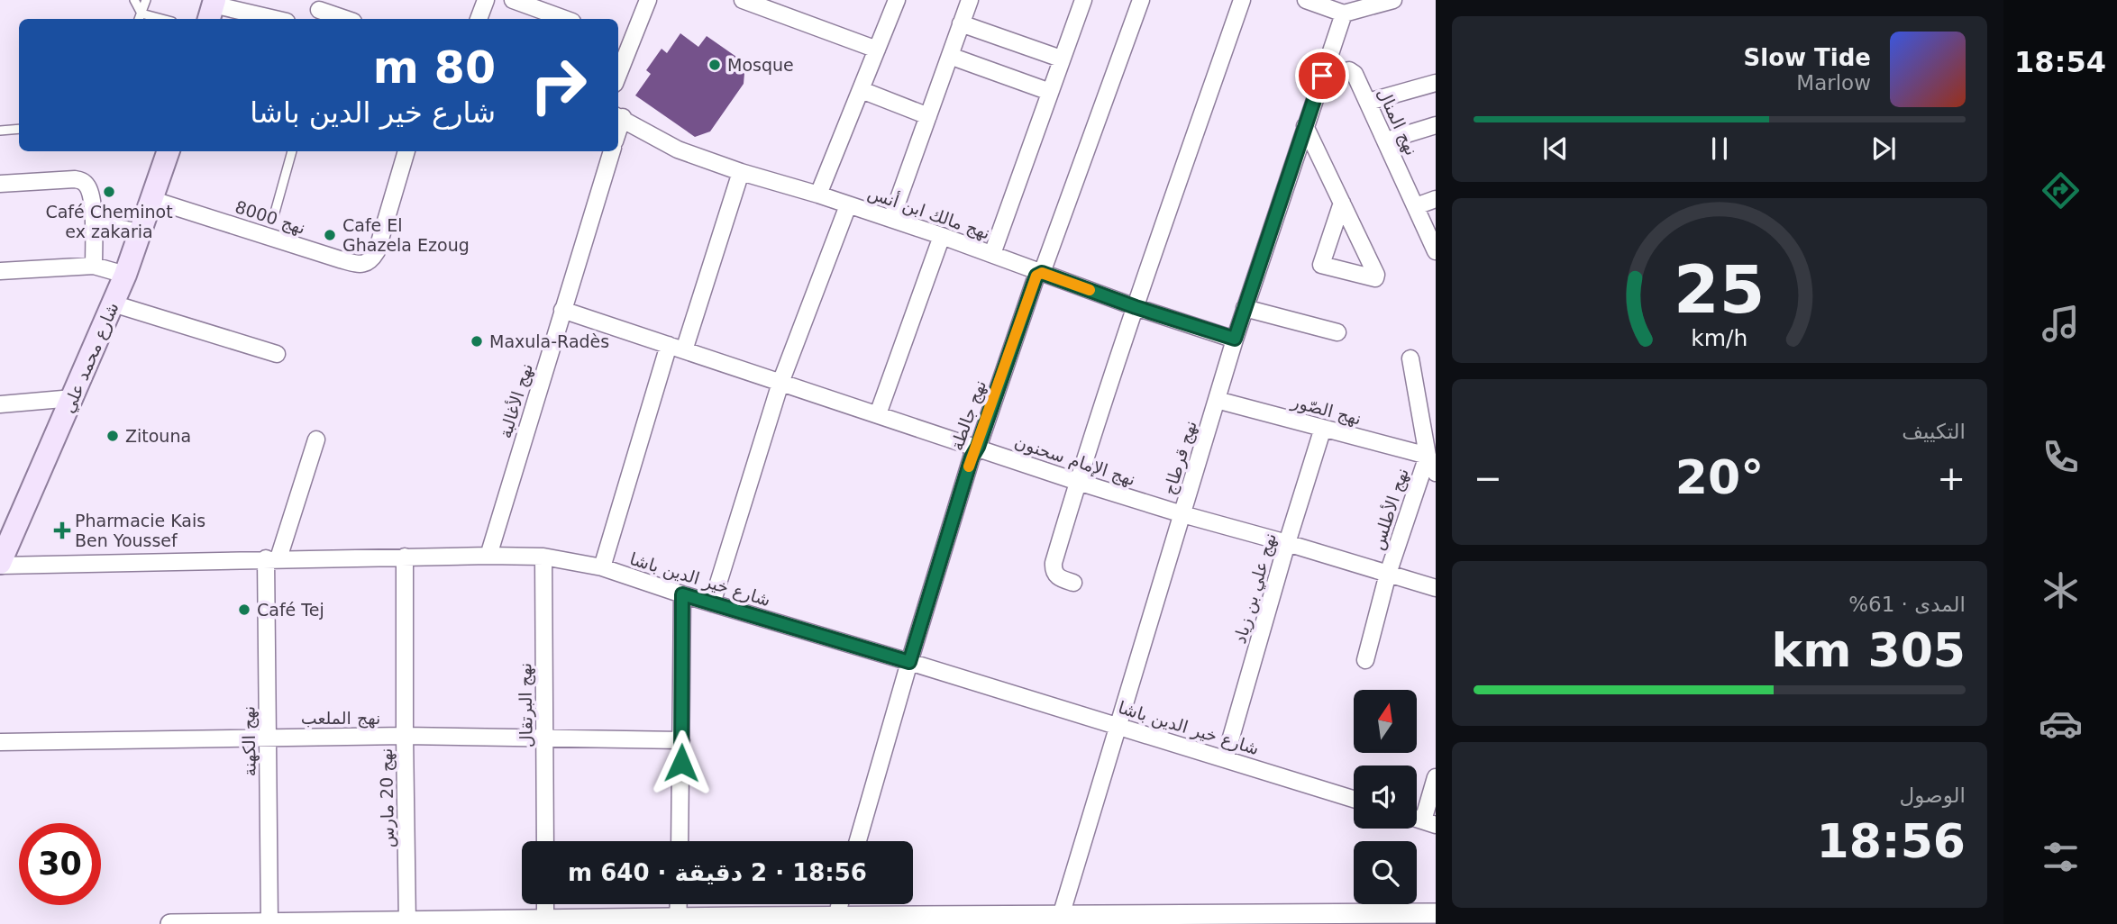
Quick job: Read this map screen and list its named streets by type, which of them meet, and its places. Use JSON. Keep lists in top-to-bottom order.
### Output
{
  "streets": {
    "main road": ["شارع محمد علي"],
    "street": [
      "نهج المنال",
      "نهج مالك ابن أنس",
      "نهج 8000",
      "نهج الأغالبة",
      "نهج الصّور",
      "نهج جالطة",
      "نهج قرطاج",
      "نهج الإمام سحنون",
      "نهج الأطلس",
      "شارع خير الدين باشا",
      "نهج علي بن زياد",
      "نهج البرتقال",
      "نهج الملعب",
      "نهج الكهنة",
      "نهج 20 مارس"
    ]
  },
  "crossings": [
    ["نهج المنال", "نهج قرطاج"],
    ["نهج مالك ابن أنس", "نهج جالطة"],
    ["نهج مالك ابن أنس", "نهج قرطاج"],
    ["نهج 8000", "شارع محمد علي"],
    ["شارع محمد علي", "شارع خير الدين باشا"],
    ["نهج الأغالبة", "نهج الإمام سحنون"],
    ["نهج الأغالبة", "شارع خير الدين باشا"],
    ["نهج الصّور", "نهج قرطاج"],
    ["نهج الصّور", "نهج الأطلس"],
    ["نهج الصّور", "نهج علي بن زياد"],
    ["نهج جالطة", "نهج الإمام سحنون"],
    ["نهج جالطة", "شارع خير الدين باشا"],
    ["نهج قرطاج", "نهج الإمام سحنون"],
    ["نهج قرطاج", "شارع خير الدين باشا"],
    ["نهج الإمام سحنون", "نهج الأطلس"],
    ["نهج الإمام سحنون", "نهج علي بن زياد"],
    ["شارع خير الدين باشا", "نهج علي بن زياد"],
    ["شارع خير الدين باشا", "نهج البرتقال"],
    ["شارع خير الدين باشا", "نهج الكهنة"],
    ["شارع خير الدين باشا", "نهج 20 مارس"],
    ["نهج البرتقال", "نهج الملعب"],
    ["نهج الملعب", "نهج الكهنة"],
    ["نهج الملعب", "نهج 20 مارس"]
  ],
  "places": {
    "other": [
      "Mosque",
      "Café Cheminot ex zakaria",
      "Cafe El Ghazela Ezoug",
      "Maxula-Radès",
      "Zitouna",
      "Café Tej"
    ],
    "health": ["Pharmacie Kais Ben Youssef"]
  },
  "north": "top",
  "page": {
    "tabs": "18:54",
    "turn": ["80 m", "شارع خير الدين باشا"],
    "song": ["Slow Tide", "Marlow"],
    "tile": [
      "التكييف",
      ["المدى · 61%", "305 km"],
      ["الوصول", "18:56"]
    ],
    "heat": ["−", "20°", "+"],
    "limit": "30",
    "trip": "18:56 · 2 دقيقة · 640 m",
    "gauge": ["25", "km/h"]
  }
}
